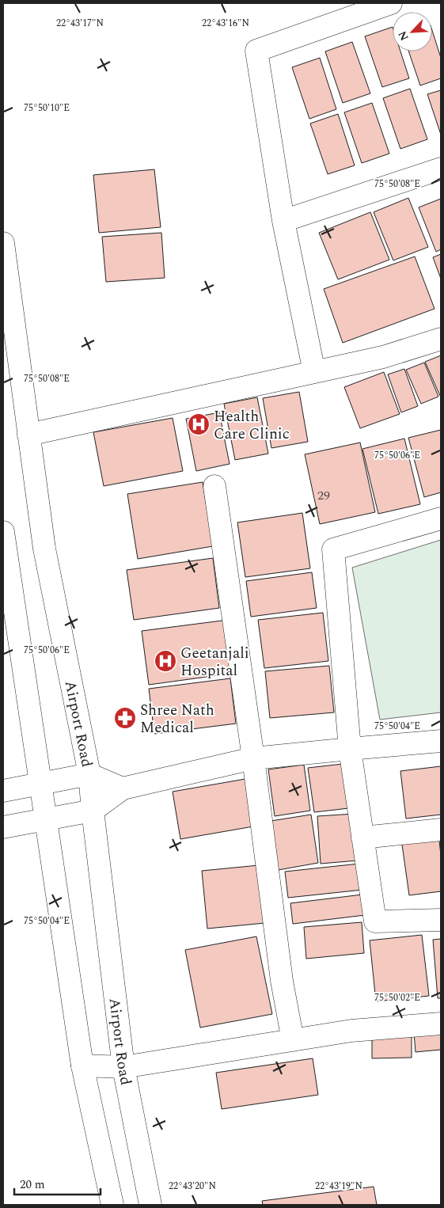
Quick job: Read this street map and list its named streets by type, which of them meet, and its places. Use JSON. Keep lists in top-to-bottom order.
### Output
{
  "streets": {
    "street": ["Airport Road"]
  },
  "places": {
    "hospital": ["Health Care Clinic", "Geetanjali Hospital"],
    "pharmacy": ["Shree Nath Medical"]
  },
  "house_numbers": ["29"],
  "scale_bar": "20 m",
  "north": "bottom left",
  "coordinates": [
    "22°43'17\"N",
    "22°43'16\"N",
    "75°50'10\"E",
    "75°50'08\"E",
    "75°50'06\"E",
    "75°50'04\"E",
    "75°50'02\"E",
    "22°43'20\"N",
    "22°43'19\"N"
  ]
}
